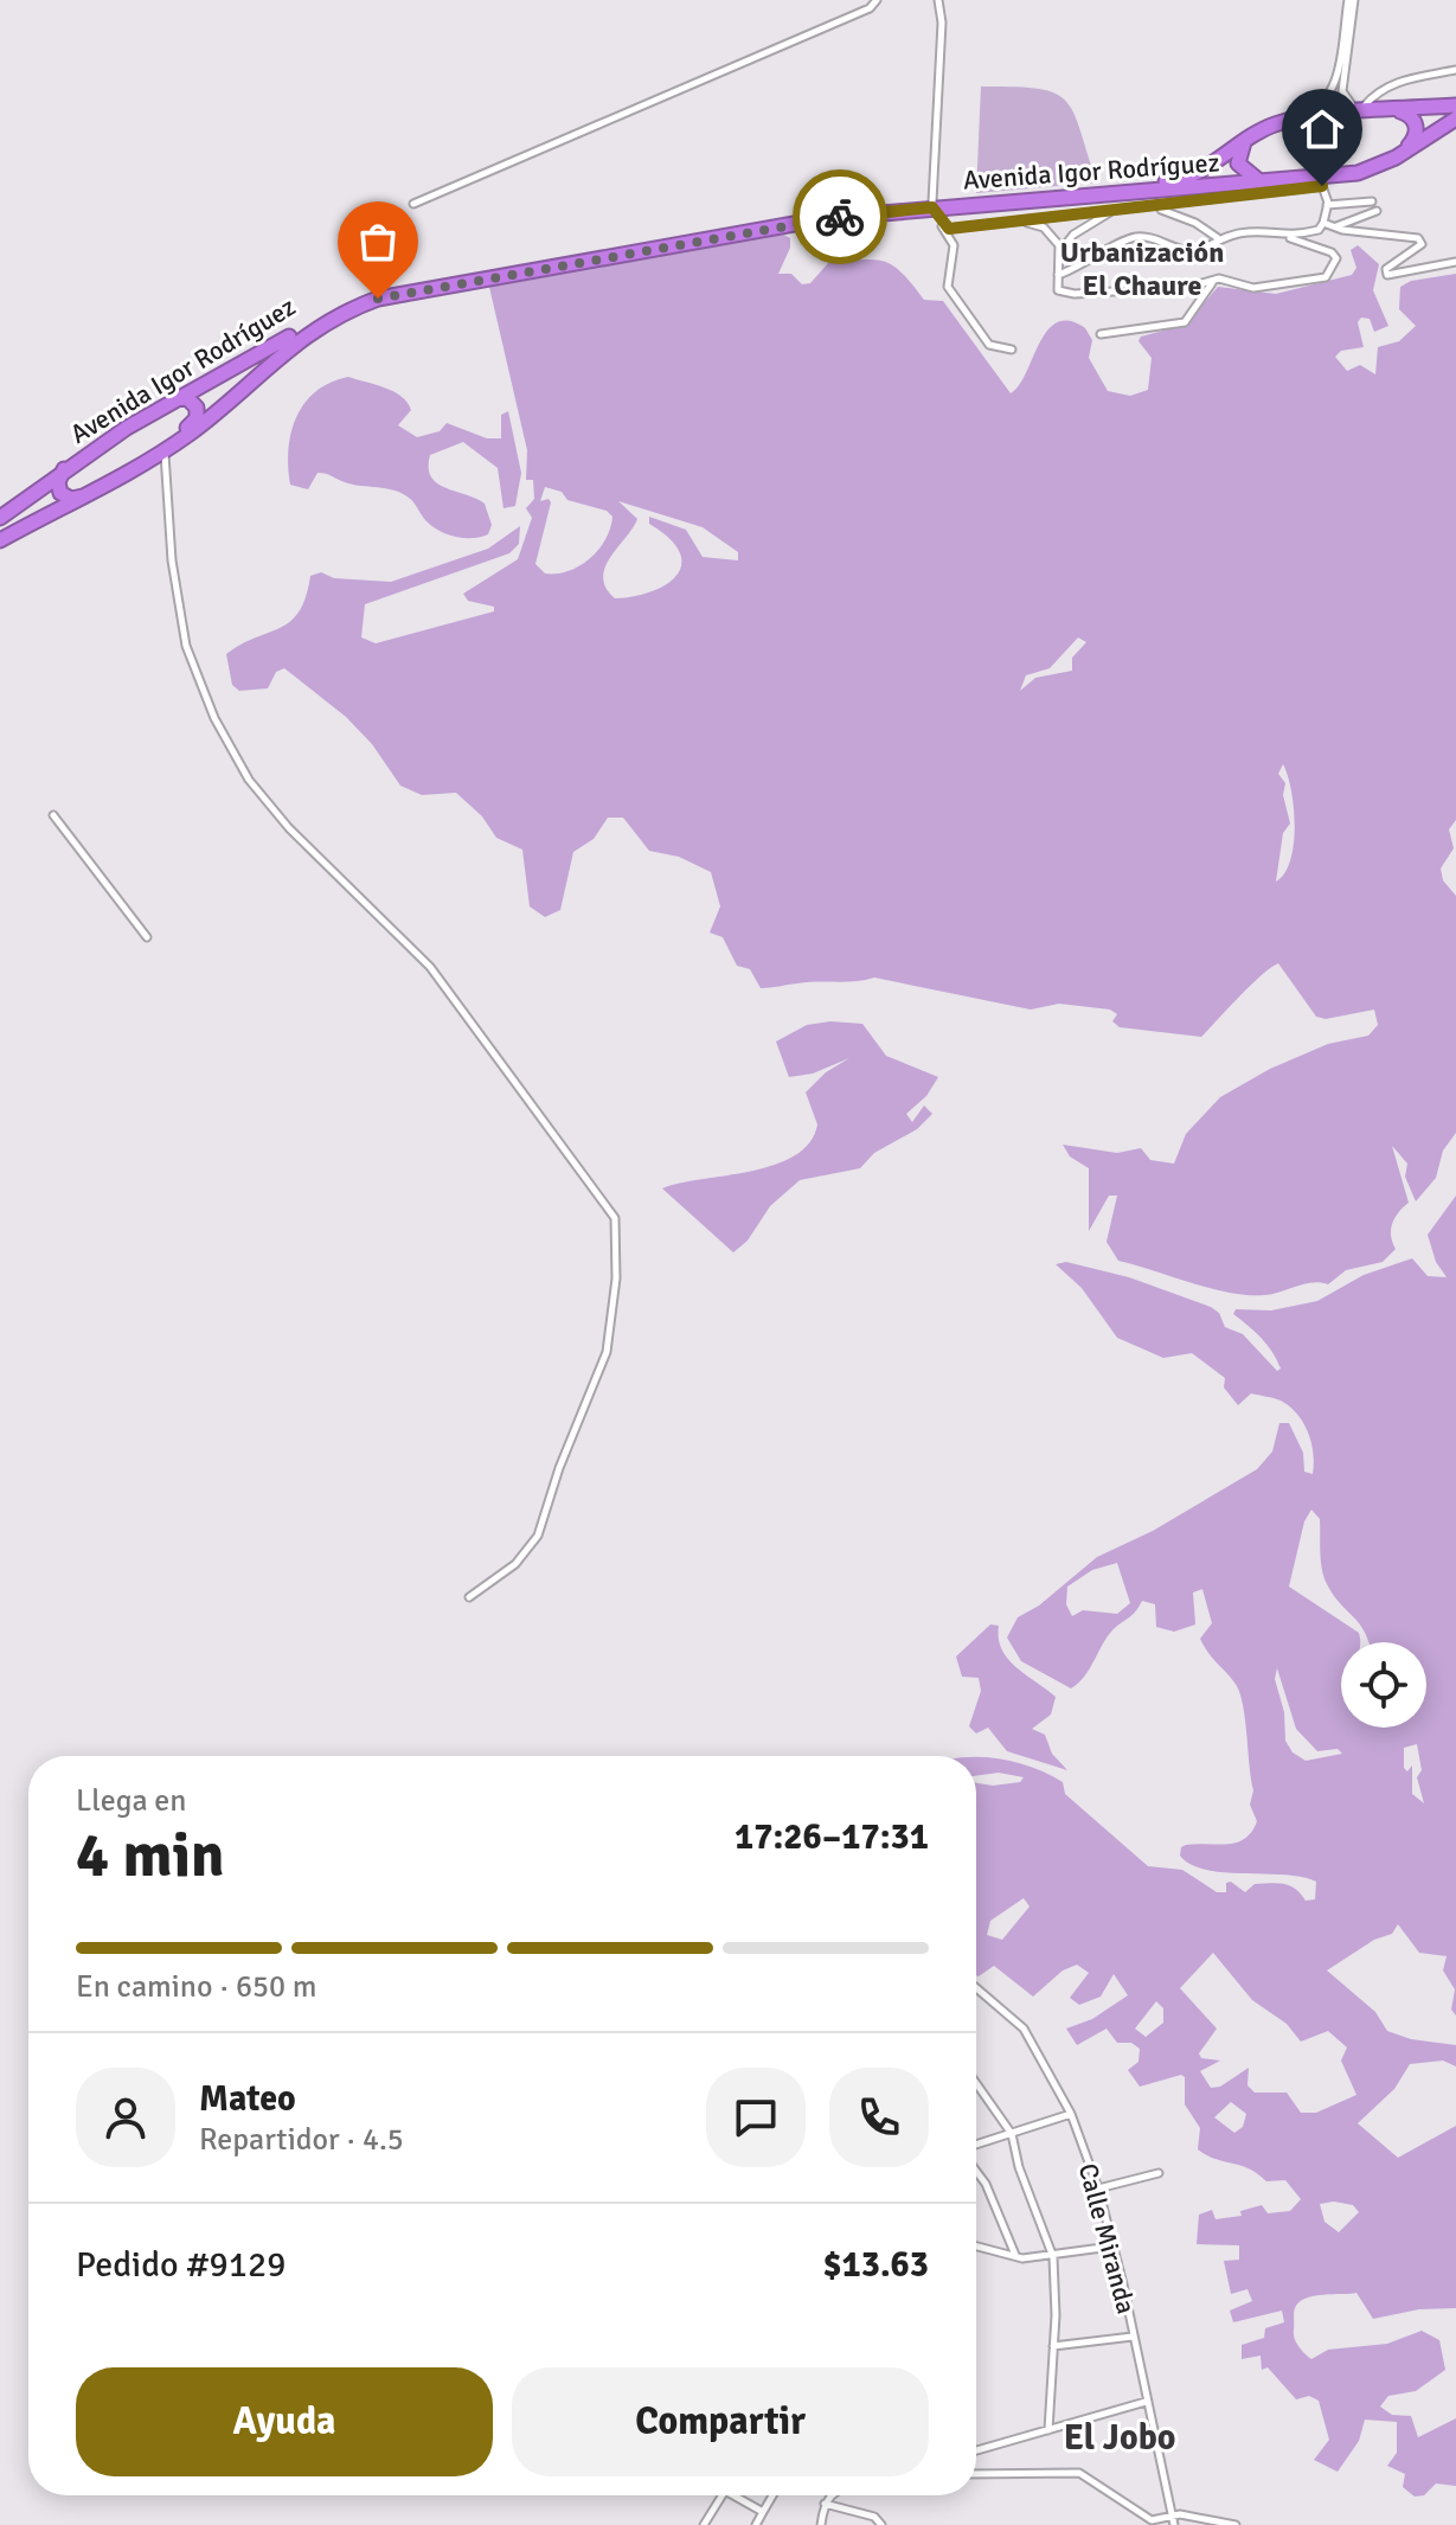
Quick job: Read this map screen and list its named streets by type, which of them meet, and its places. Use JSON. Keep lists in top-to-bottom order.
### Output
{
  "streets": {
    "highway": ["Avenida Igor Rodríguez"],
    "street": ["Calle Miranda"]
  },
  "districts": ["Urbanización El Chaure", "El Jobo"],
  "page": {
    "heading": ["4 min", "Llega en", "17:26–17:31"],
    "panel": [
      "Mateo",
      "Repartidor · 4.5",
      "Pedido #9129",
      "$13.63"
    ],
    "bar": "En camino · 650 m",
    "buttons": ["Ayuda", "Compartir"]
  }
}
